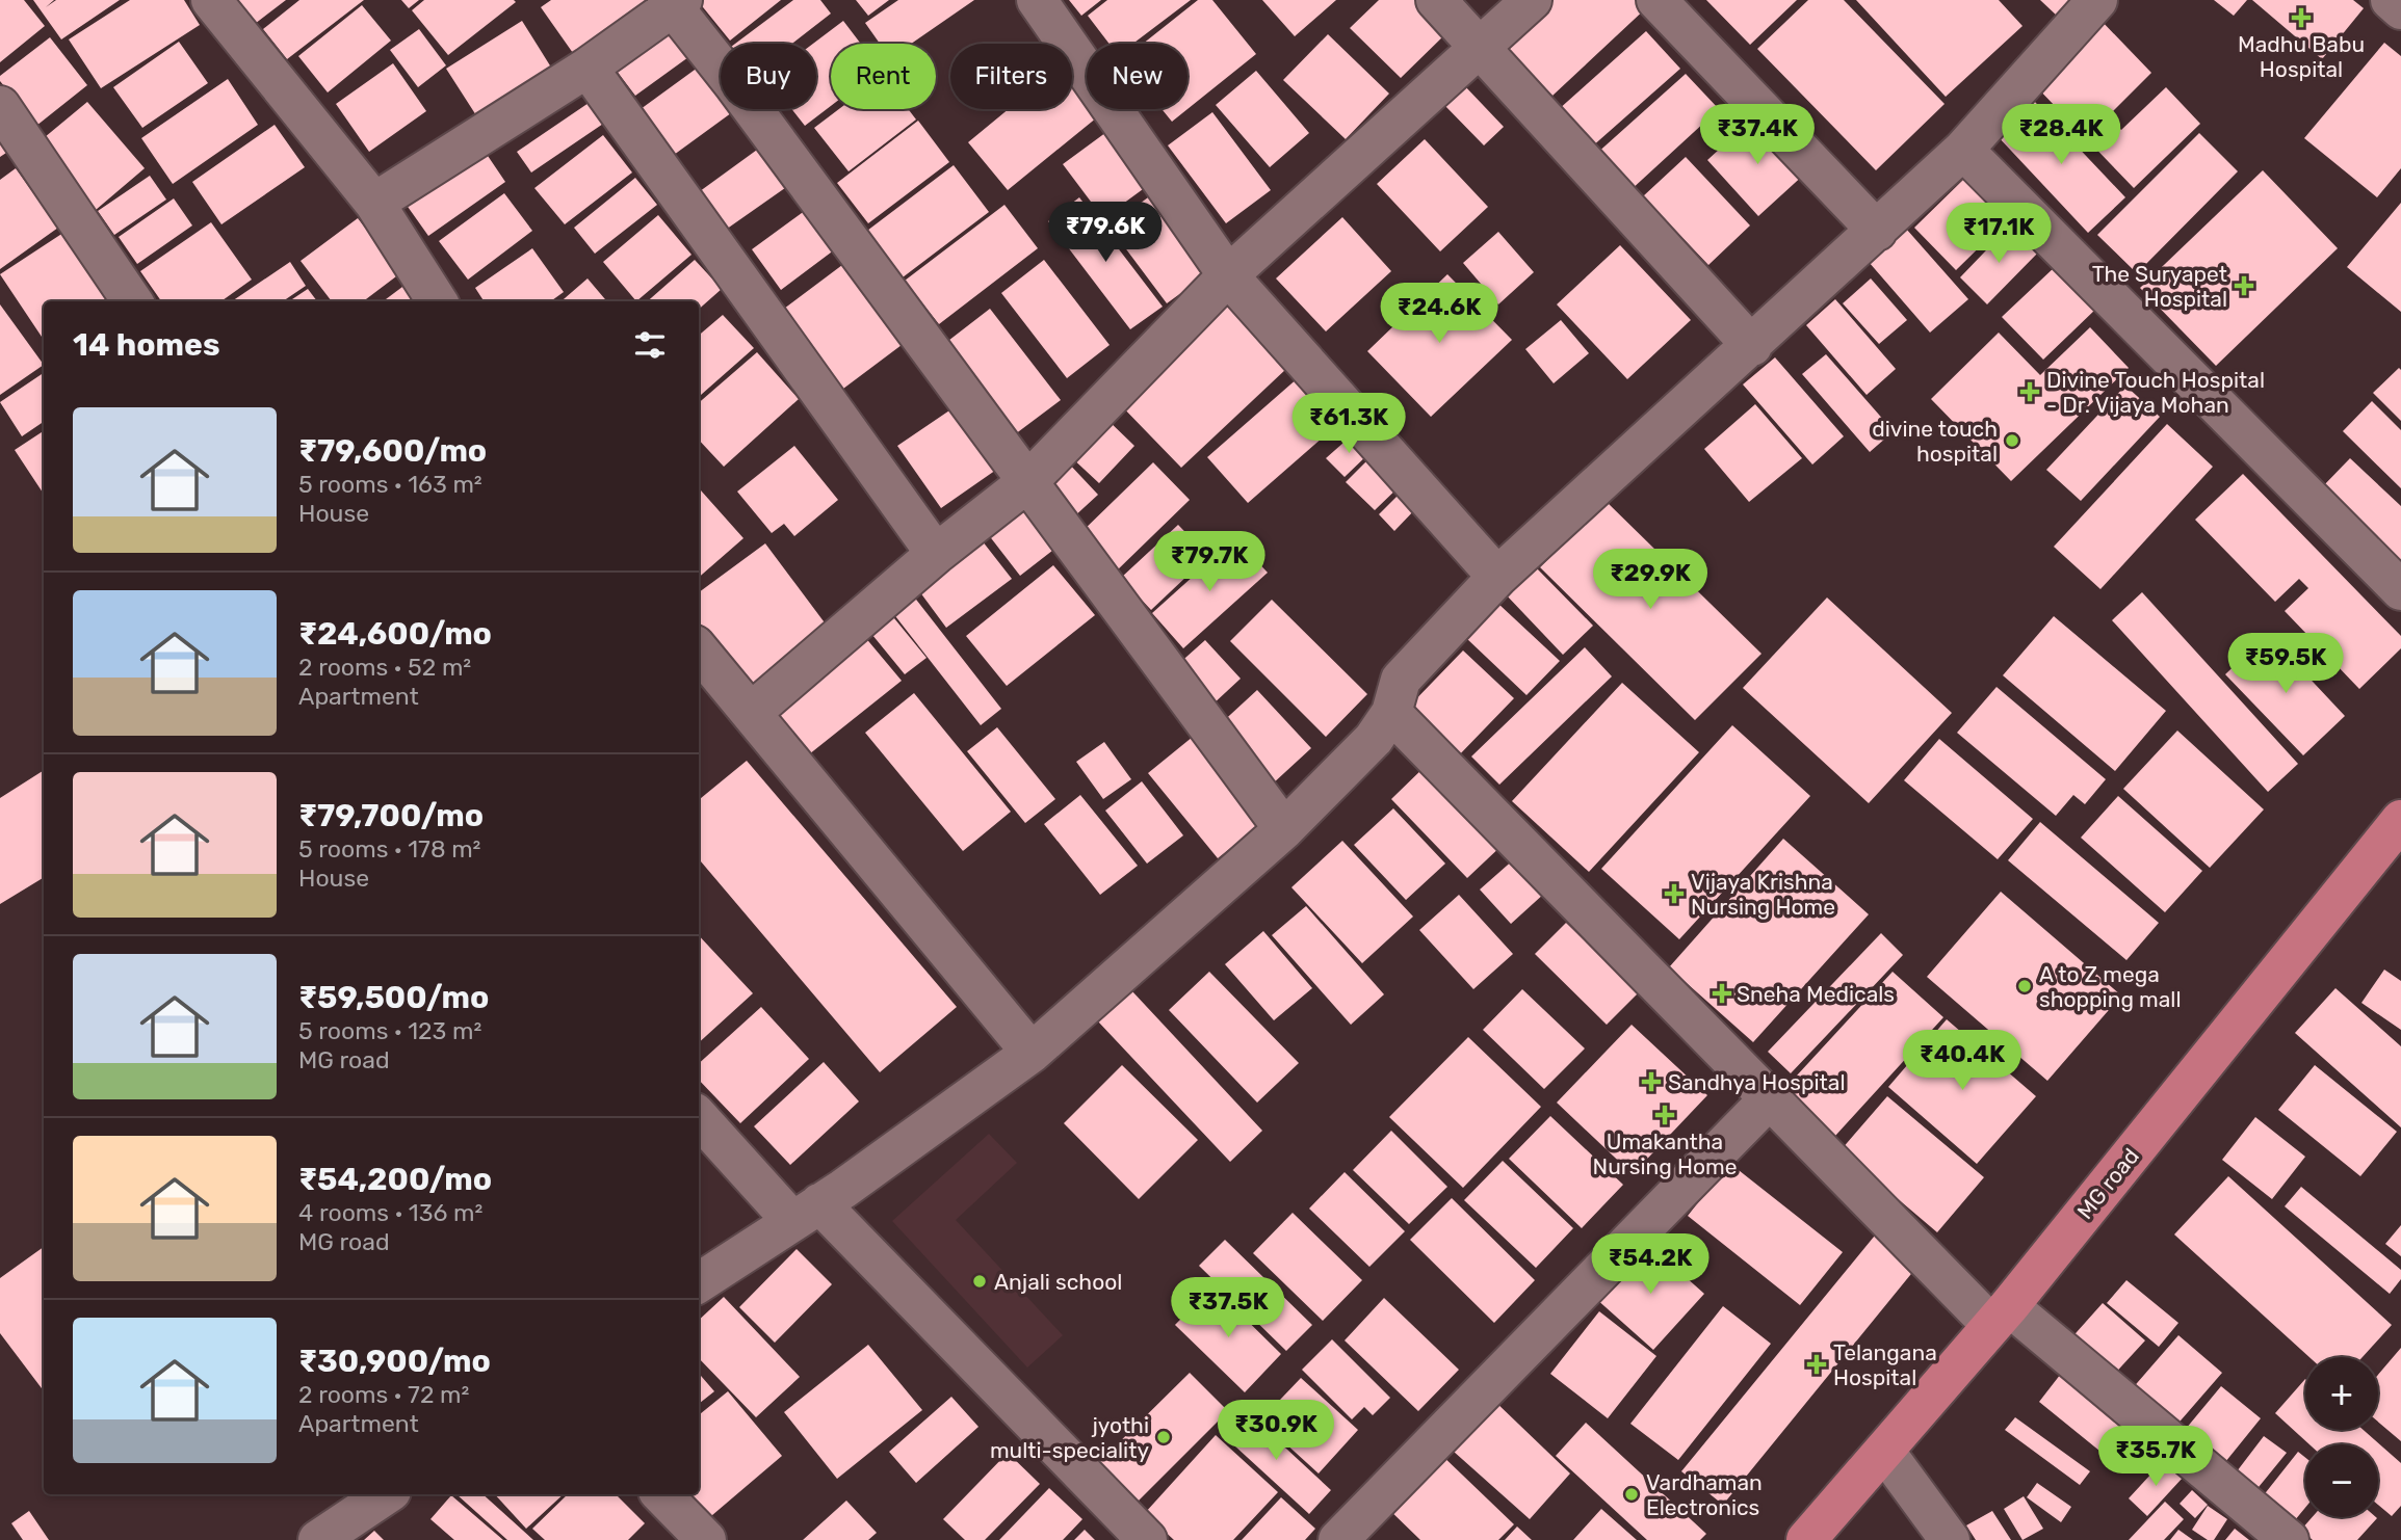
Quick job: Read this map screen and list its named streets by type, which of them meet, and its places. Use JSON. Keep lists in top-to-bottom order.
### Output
{
  "streets": {
    "main road": ["MG road"]
  },
  "places": {
    "health": [
      "Madhu Babu Hospital",
      "The Suryapet Hospital",
      "Divine Touch Hospital - Dr. Vijaya Mohan",
      "Vijaya Krishna Nursing Home",
      "Sneha Medicals",
      "Sandhya Hospital",
      "Umakantha Nursing Home",
      "Telangana Hospital"
    ],
    "other": [
      "divine touch hospital",
      "A to Z mega shopping mall",
      "Anjali school",
      "jyothi multi-speciality",
      "Vardhaman Electronics"
    ]
  },
  "page": {
    "chip": [
      "Buy",
      "Rent",
      "Filters",
      "New"
    ],
    "price": [
      "₹37.4K",
      "₹28.4K",
      "₹79.6K",
      "₹17.1K",
      "₹24.6K",
      "₹61.3K",
      "₹79.7K",
      "₹29.9K",
      "₹59.5K",
      "₹40.4K",
      "₹54.2K",
      "₹37.5K",
      "₹30.9K",
      "₹35.7K"
    ],
    "heading": "14 homes",
    "list": [
      {
        "name": "₹79,600/mo",
        "note": "5 rooms · 163 m² · House"
      },
      {
        "name": "₹24,600/mo",
        "note": "2 rooms · 52 m² · Apartment"
      },
      {
        "name": "₹79,700/mo",
        "note": "5 rooms · 178 m² · House"
      },
      {
        "name": "₹59,500/mo",
        "note": "5 rooms · 123 m² · MG road"
      },
      {
        "name": "₹54,200/mo",
        "note": "4 rooms · 136 m² · MG road"
      },
      {
        "name": "₹30,900/mo",
        "note": "2 rooms · 72 m² · Apartment"
      }
    ],
    "map_buttons": ["+", "−"]
  }
}
